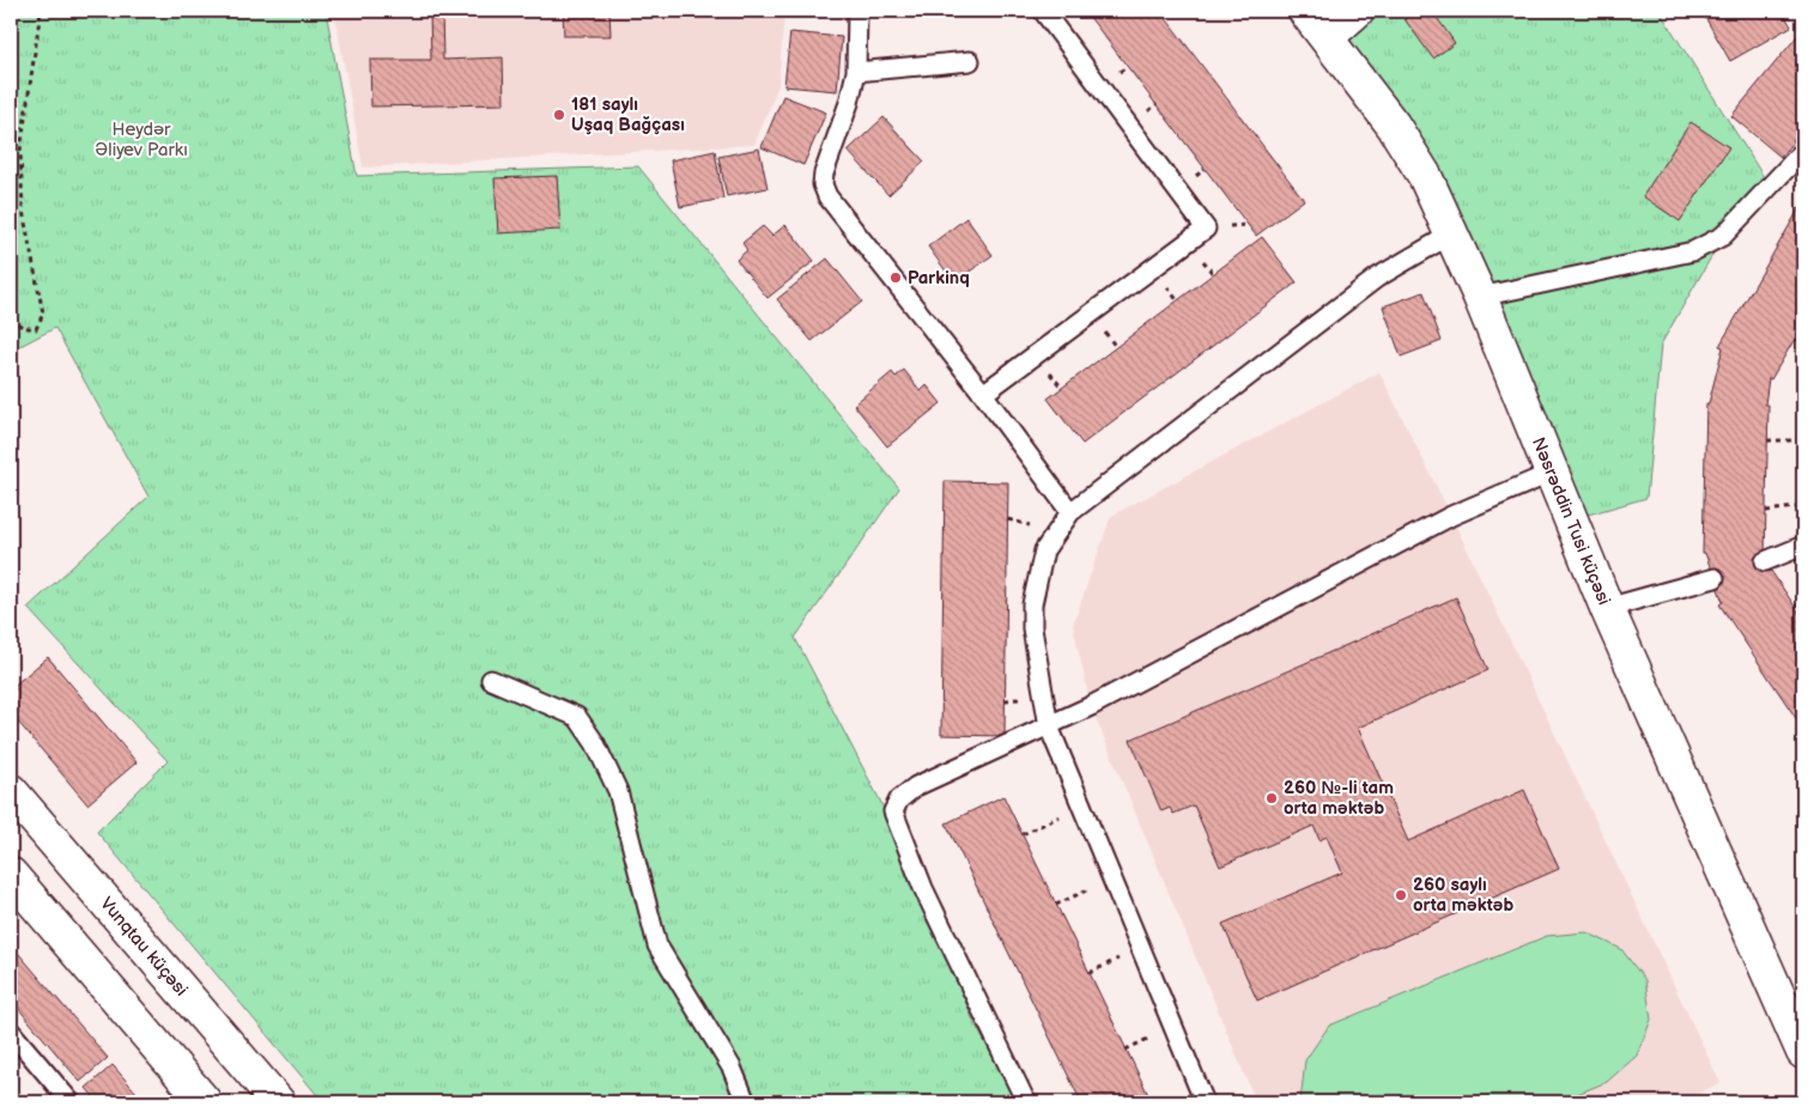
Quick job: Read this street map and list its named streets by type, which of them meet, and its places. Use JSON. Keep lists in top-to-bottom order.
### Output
{
  "streets": {
    "main road": ["Nəsrəddin Tusi küçəsi", "Vunqtau küçəsi"]
  },
  "parks": ["Heydər Əliyev Parkı"],
  "places": [
    "181 saylı Uşaq Bağçası",
    "Parkinq",
    "260 №-li tam orta məktəb",
    "260 saylı orta məktəb"
  ]
}
